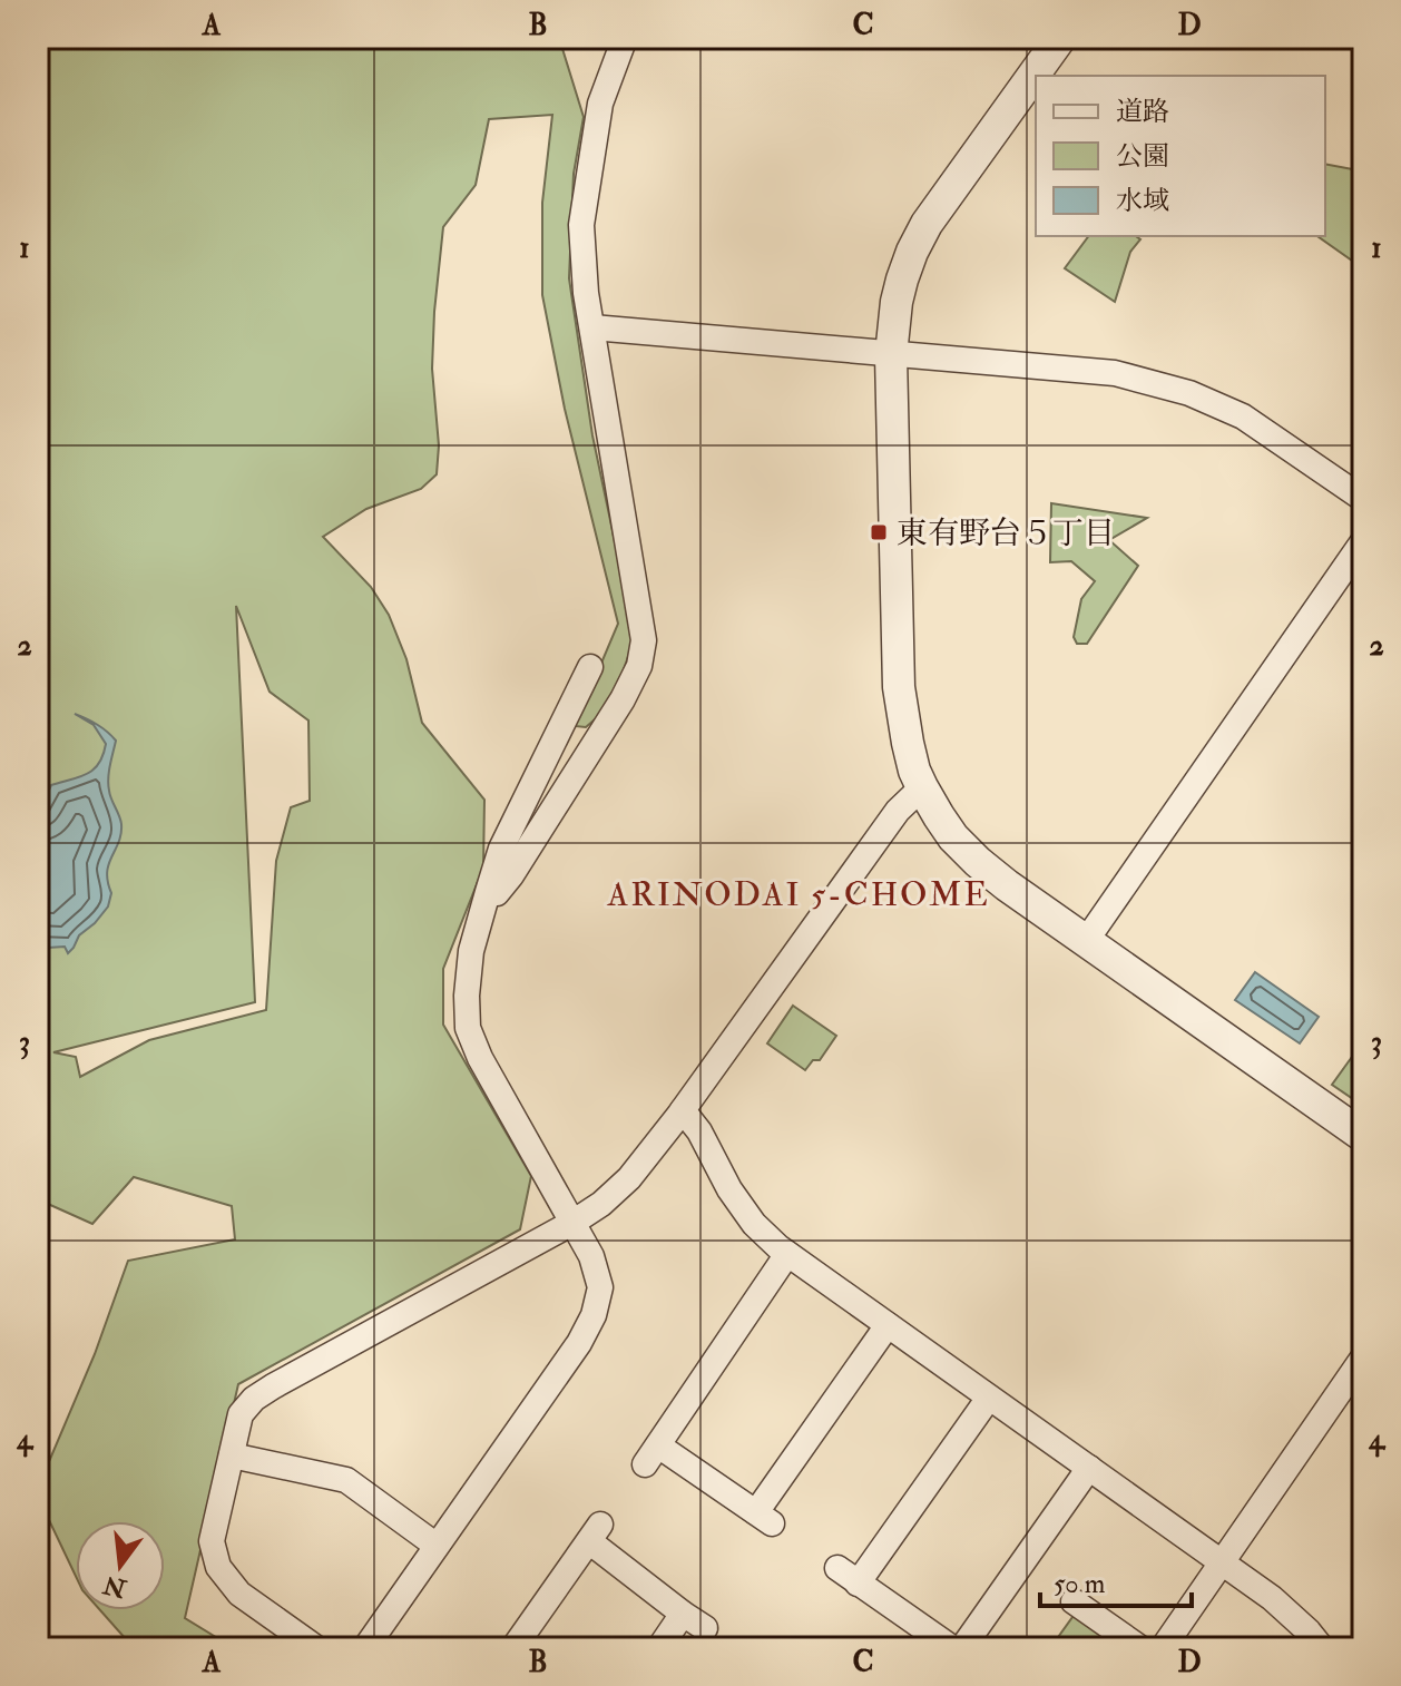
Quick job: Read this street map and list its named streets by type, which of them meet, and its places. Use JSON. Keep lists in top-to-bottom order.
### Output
{
  "districts": ["ARINODAI 5-CHOME"],
  "places": {
    "transit": ["東有野台５丁目"]
  },
  "legend": ["道路", "公園", "水域"],
  "scale_bar": "50 m",
  "north": "bottom",
  "grid": {
    "columns": [
      "A",
      "B",
      "C",
      "D"
    ],
    "rows": [
      "1",
      "2",
      "3",
      "4"
    ]
  }
}
